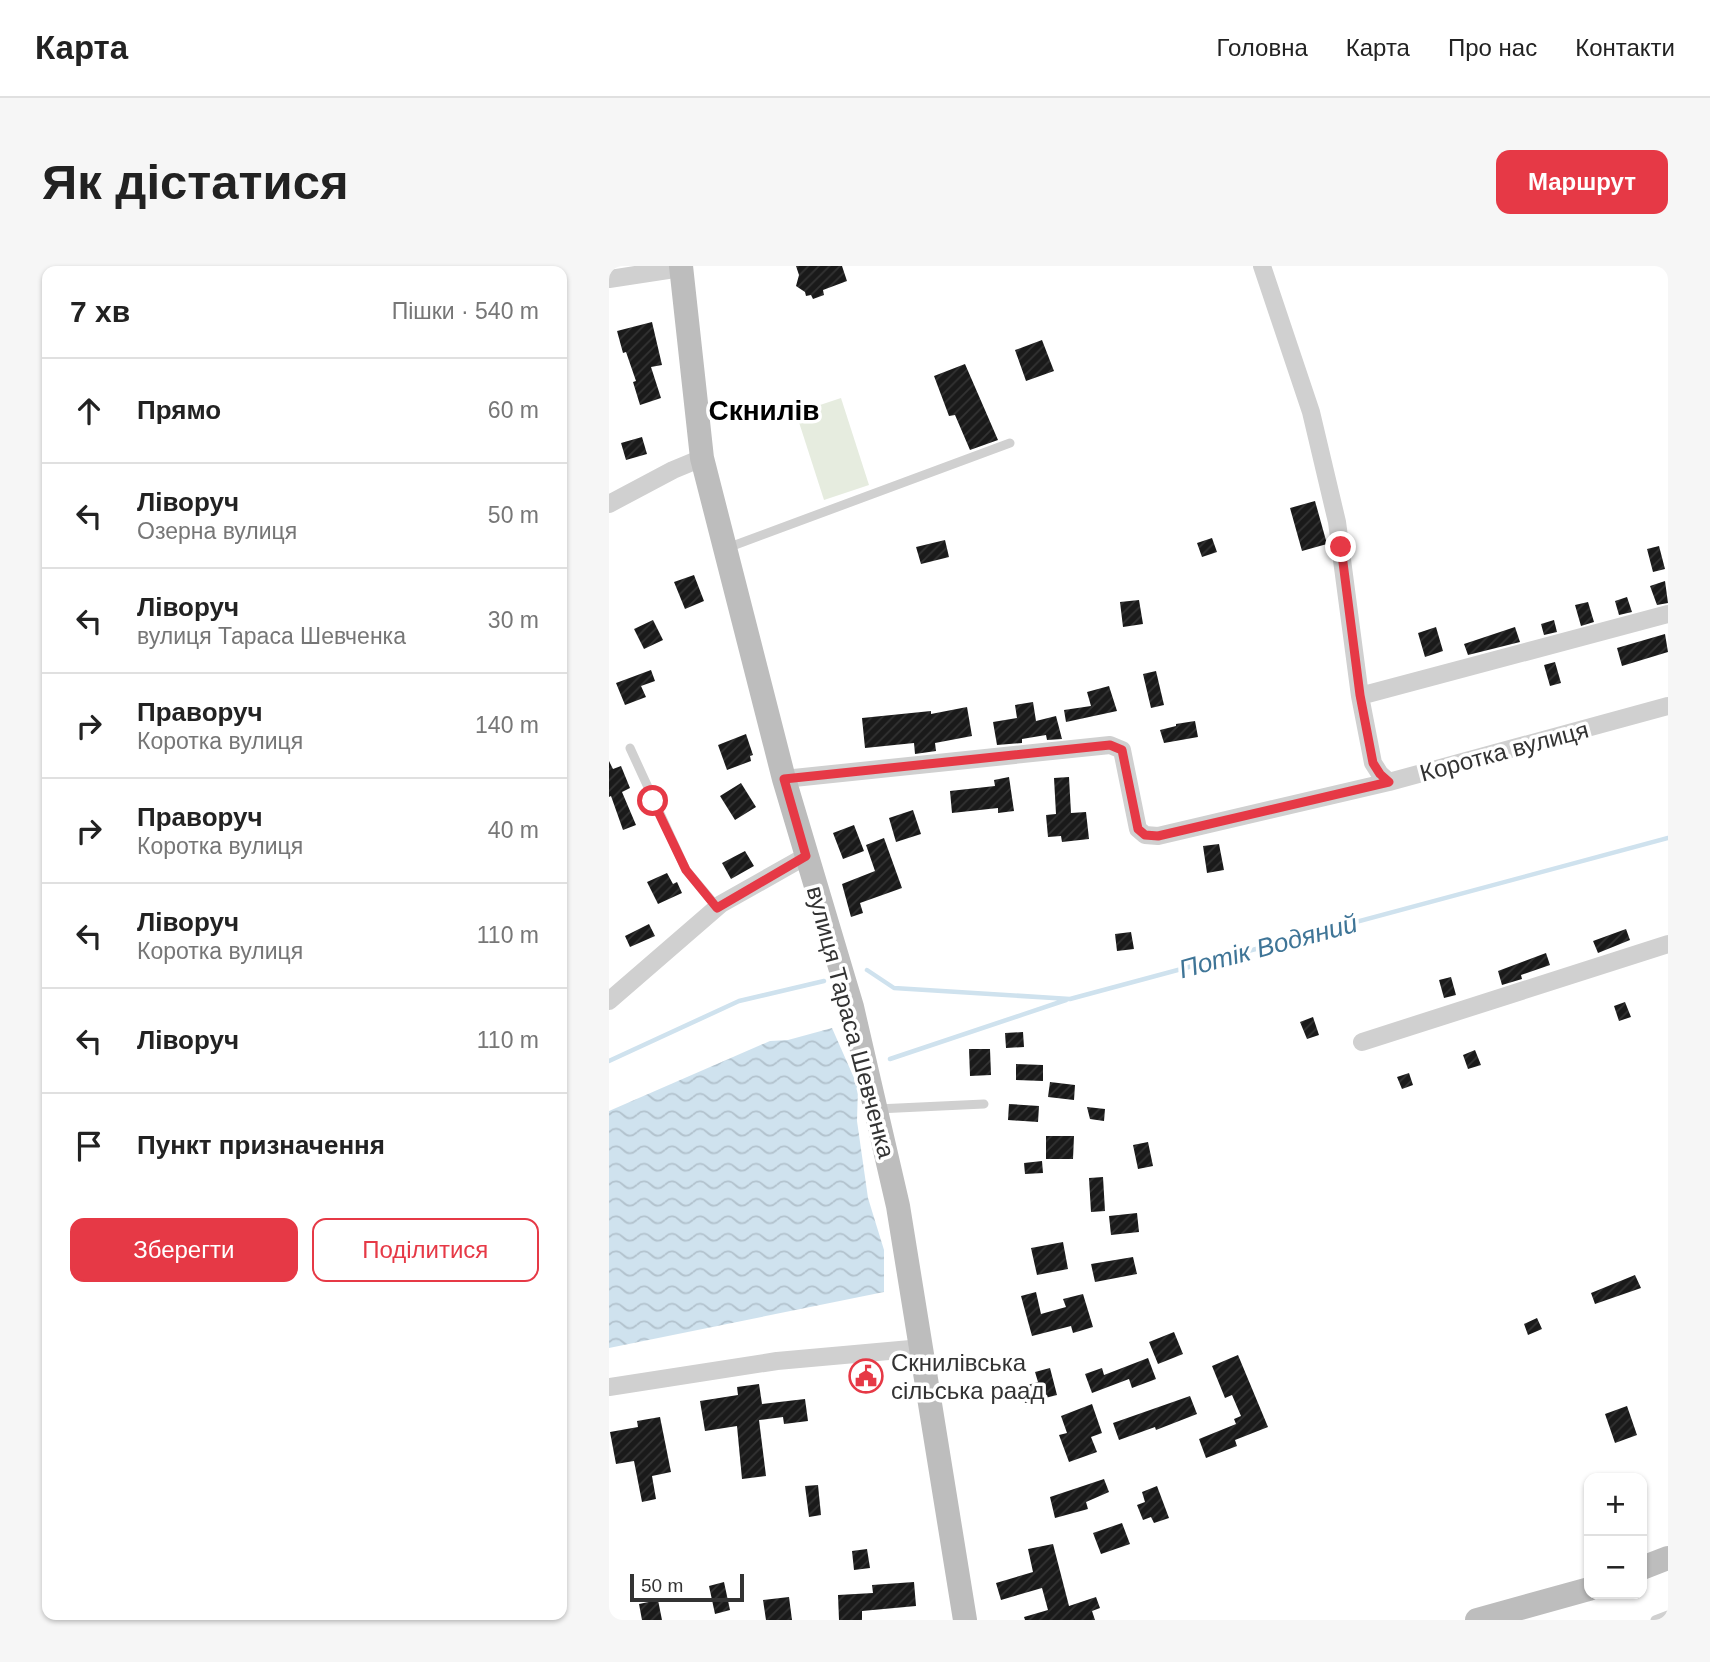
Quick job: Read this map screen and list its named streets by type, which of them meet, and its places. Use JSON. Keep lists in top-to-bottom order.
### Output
{
  "streets": {
    "street": ["Коротка вулиця", "вулиця Тараса Шевченка"]
  },
  "crossings": [
    ["Коротка вулиця", "вулиця Тараса Шевченка"]
  ],
  "districts": ["Скнилів"],
  "water": ["Потік Водяний"],
  "places": {
    "public building": ["Скнилівська сільська раад"]
  },
  "scale_bar": "50 m",
  "page": {
    "header": "Карта",
    "nav": [
      "Головна",
      "Карта",
      "Про нас",
      "Контакти"
    ],
    "buttons": [
      "Маршрут",
      ["Зберегти", "Поділитися"]
    ],
    "title": "Як дістатися",
    "heading": ["7 хв", "Пішки · 540 m"],
    "list": [
      ["Прямо", "60 m"],
      ["Ліворуч", "Озерна вулиця", "50 m"],
      ["Ліворуч", "вулиця Тараса Шевченка", "30 m"],
      ["Праворуч", "Коротка вулиця", "140 m"],
      ["Праворуч", "Коротка вулиця", "40 m"],
      ["Ліворуч", "Коротка вулиця", "110 m"],
      ["Ліворуч", "110 m"],
      "Пункт призначення"
    ],
    "map_buttons": ["+", "−"],
    "scale": "50 m"
  }
}
